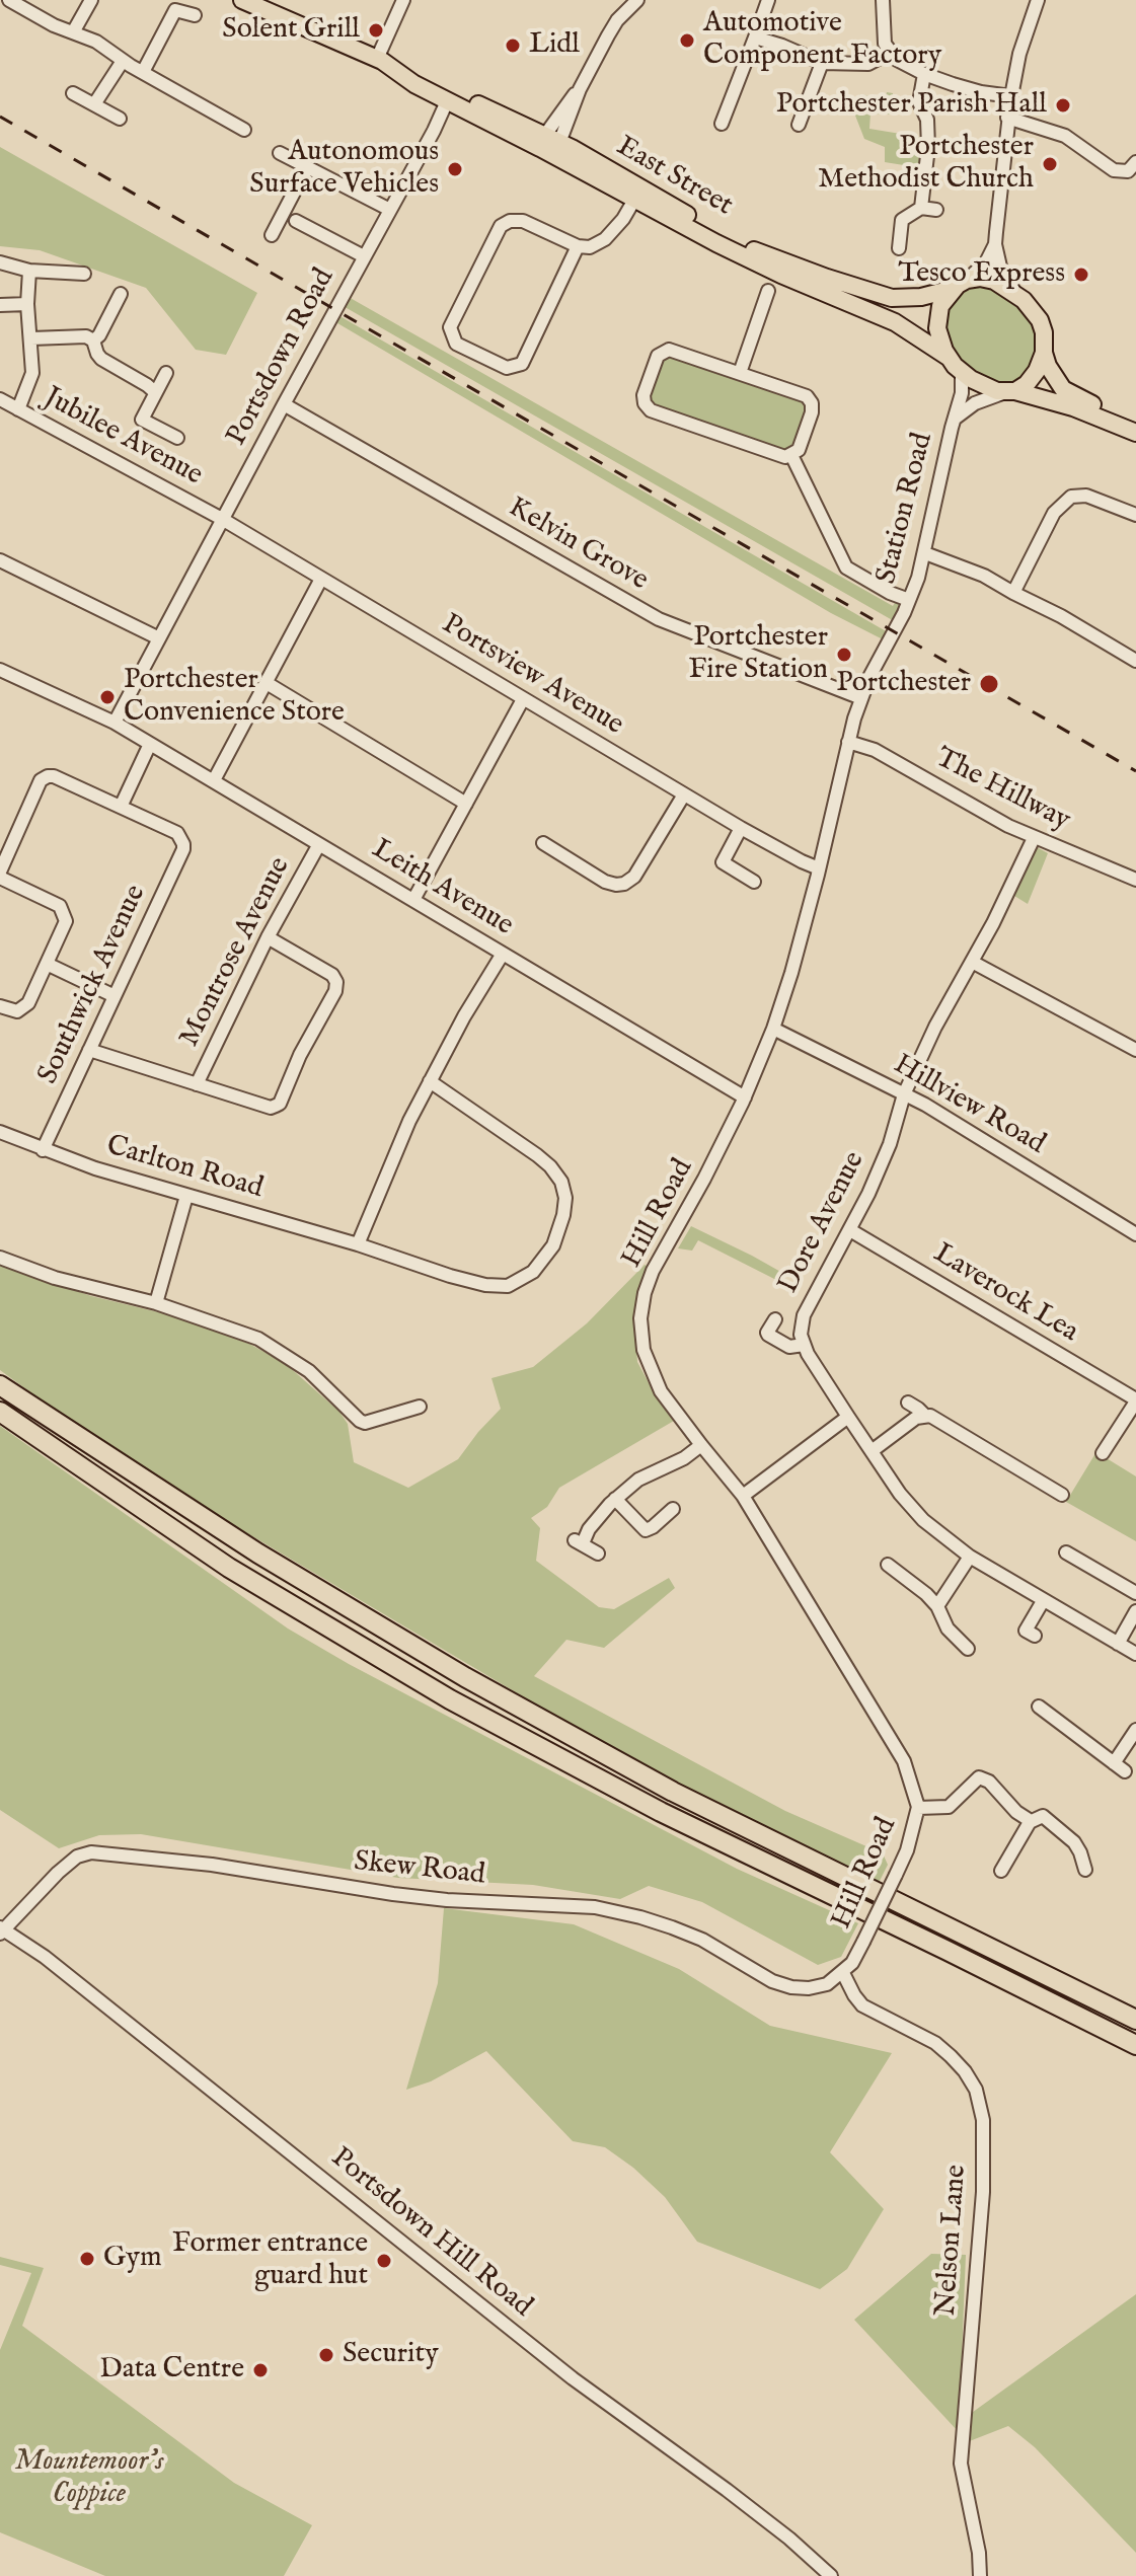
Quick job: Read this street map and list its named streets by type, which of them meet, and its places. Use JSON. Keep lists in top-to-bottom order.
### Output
{
  "streets": {
    "main road": ["East Street"],
    "street": [
      "Portsdown Road",
      "Jubilee Avenue",
      "Station Road",
      "Kelvin Grove",
      "Portsview Avenue",
      "The Hillway",
      "Leith Avenue",
      "Montrose Avenue",
      "Southwick Avenue",
      "Hillview Road",
      "Carlton Road",
      "Hill Road",
      "Dore Avenue",
      "Laverock Lea",
      "Skew Road",
      "Portsdown Hill Road",
      "Nelson Lane"
    ]
  },
  "crossings": [
    ["East Street", "Portsdown Road"],
    ["East Street", "Station Road"],
    ["Portsdown Road", "Jubilee Avenue"],
    ["Portsdown Road", "Kelvin Grove"],
    ["Portsdown Road", "Portsview Avenue"],
    ["Portsdown Road", "Leith Avenue"],
    ["Jubilee Avenue", "Portsview Avenue"],
    ["Station Road", "Hill Road"],
    ["Kelvin Grove", "Hill Road"],
    ["Portsview Avenue", "Hill Road"],
    ["The Hillway", "Hill Road"],
    ["The Hillway", "Dore Avenue"],
    ["Leith Avenue", "Montrose Avenue"],
    ["Leith Avenue", "Hill Road"],
    ["Southwick Avenue", "Carlton Road"],
    ["Hillview Road", "Hill Road"],
    ["Hillview Road", "Dore Avenue"],
    ["Hill Road", "Skew Road"],
    ["Hill Road", "Nelson Lane"],
    ["Dore Avenue", "Laverock Lea"],
    ["Skew Road", "Portsdown Hill Road"],
    ["Skew Road", "Nelson Lane"]
  ],
  "parks": ["Mountemoor's Coppice"],
  "places": [
    "Solent Grill",
    "Automotive Component Factory",
    "Lidl",
    "Portchester Parish Hall",
    "Portchester Methodist Church",
    "Autonomous Surface Vehicles",
    "Tesco Express",
    "Portchester Fire Station",
    "Portchester",
    "Portchester Convenience Store",
    "Gym",
    "Former entrance guard hut",
    "Security",
    "Data Centre"
  ]
}
